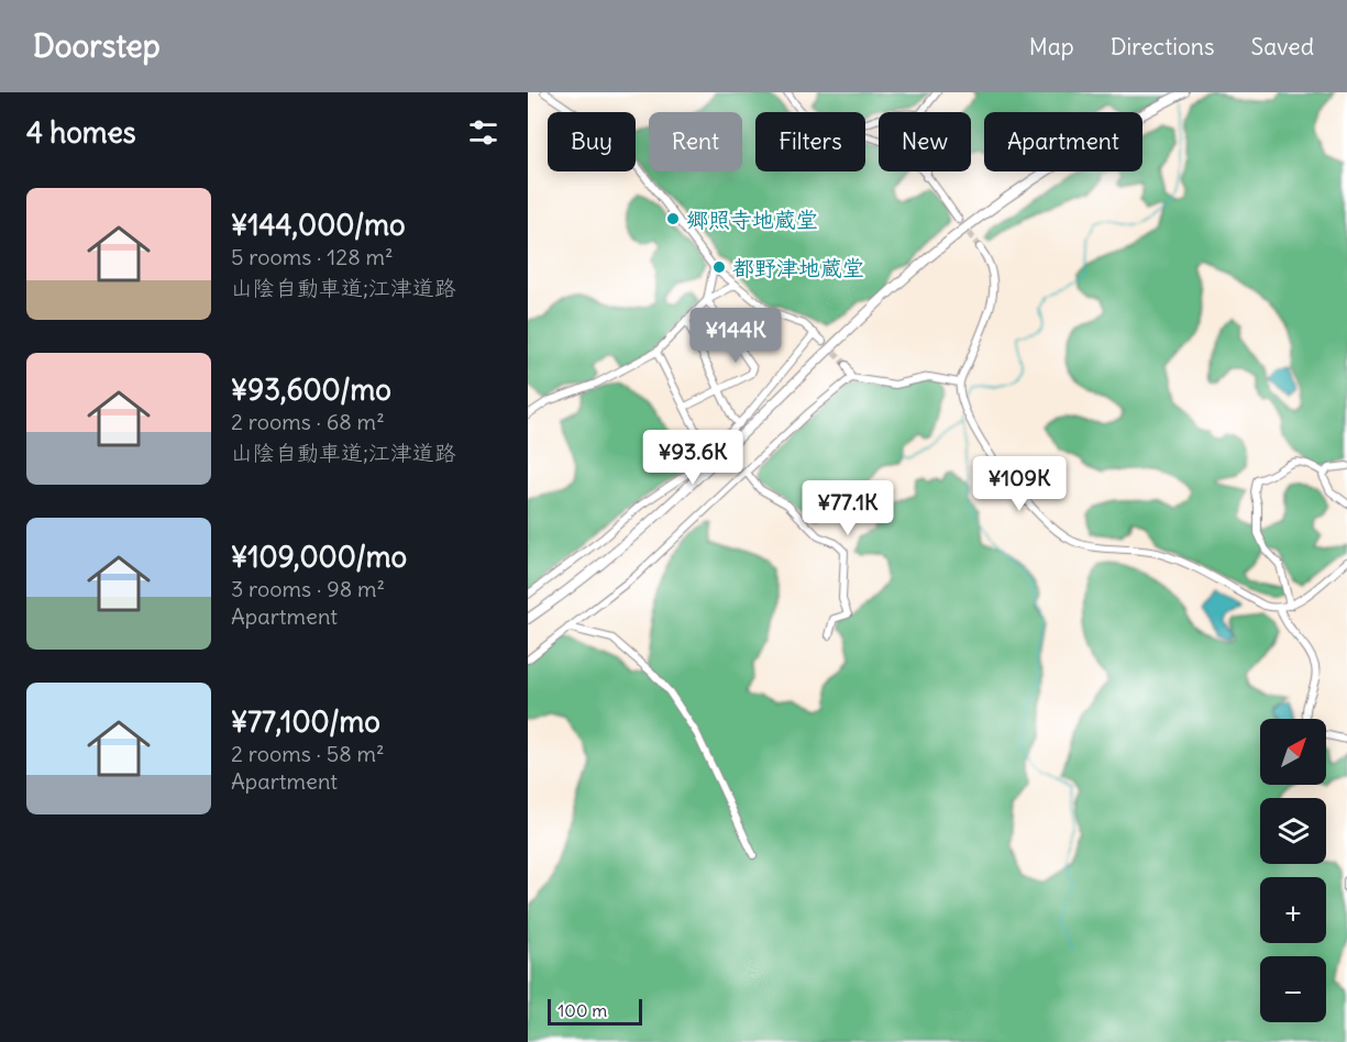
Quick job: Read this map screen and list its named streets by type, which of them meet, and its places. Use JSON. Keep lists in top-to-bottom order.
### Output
{
  "places": ["郷照寺地蔵堂", "都野津地蔵堂"],
  "scale_bar": "100 m",
  "north": "top right",
  "page": {
    "header": "Doorstep",
    "nav": ["Map", "Directions", "Saved"],
    "heading": "4 homes",
    "chip": [
      "Buy",
      "Rent",
      "Filters",
      "New",
      "Apartment"
    ],
    "list": [
      {
        "name": "¥144,000/mo",
        "note": "5 rooms · 128 m² · 山陰自動車道;江津道路"
      },
      {
        "name": "¥93,600/mo",
        "note": "2 rooms · 68 m² · 山陰自動車道;江津道路"
      },
      {
        "name": "¥109,000/mo",
        "note": "3 rooms · 98 m² · Apartment"
      },
      {
        "name": "¥77,100/mo",
        "note": "2 rooms · 58 m² · Apartment"
      }
    ],
    "price": [
      "¥144K",
      "¥93.6K",
      "¥109K",
      "¥77.1K"
    ],
    "map_buttons": ["+", "−"],
    "scale": "100 m"
  }
}
